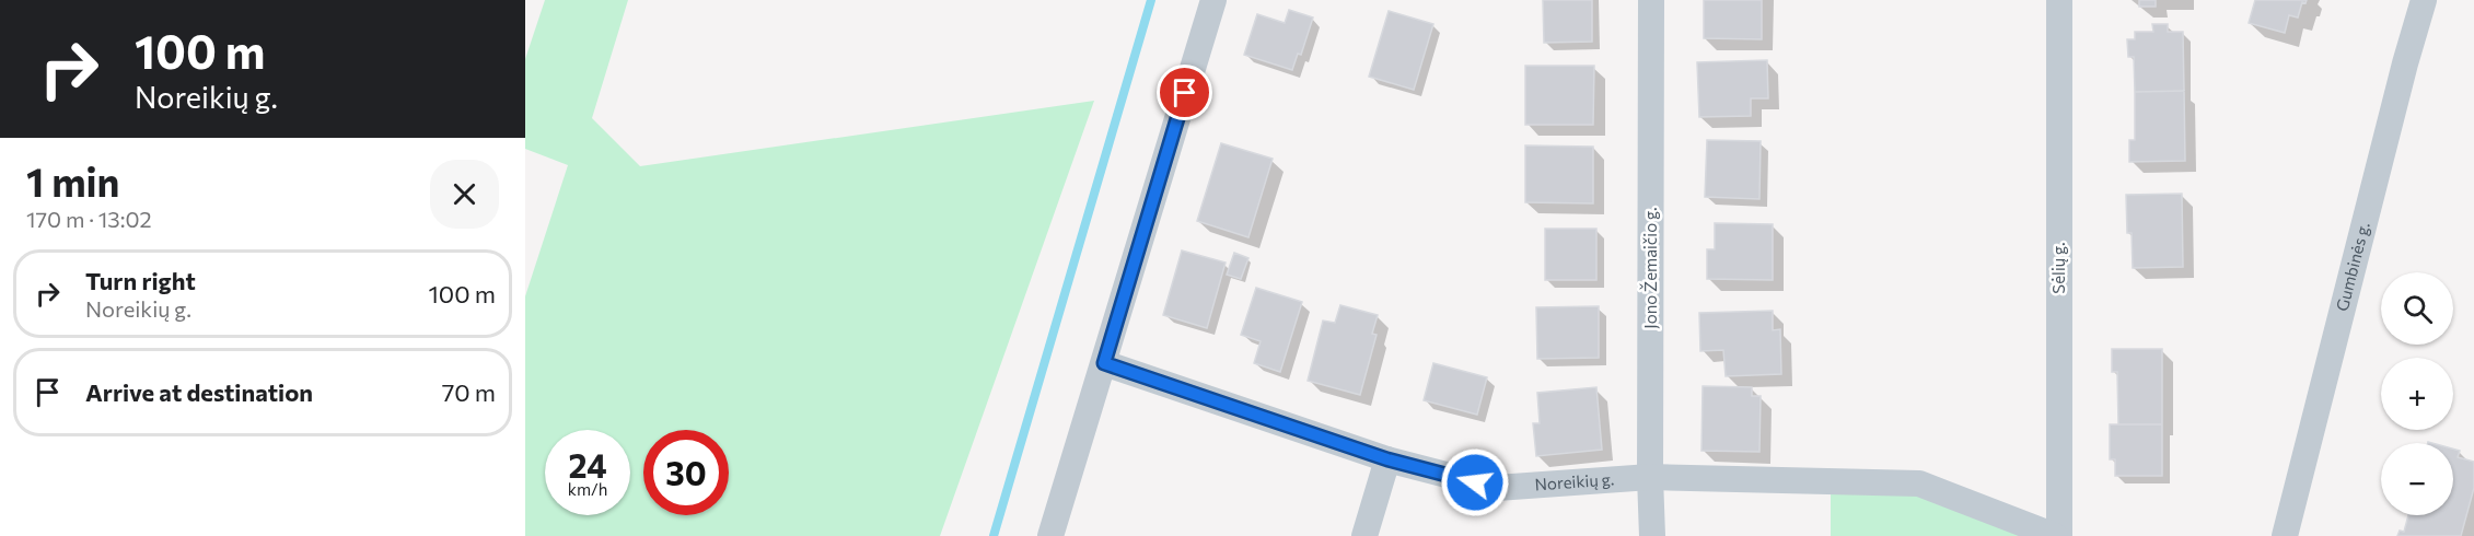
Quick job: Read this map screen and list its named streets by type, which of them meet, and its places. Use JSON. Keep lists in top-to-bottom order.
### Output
{
  "streets": {
    "street": [
      "Jono Žemaičio g.",
      "Sėlių g.",
      "Gumbinės g.",
      "Noreikių g."
    ]
  },
  "crossings": [
    ["Jono Žemaičio g.", "Noreikių g."],
    ["Sėlių g.", "Noreikių g."]
  ],
  "page": {
    "turn": ["100 m", "Noreikių g."],
    "heading": ["1 min", "170 m · 13:02"],
    "list": [
      {
        "name": "Turn right",
        "note": "Noreikių g.",
        "value": "100 m"
      },
      {
        "name": "Arrive at destination",
        "value": "70 m"
      }
    ],
    "map_buttons": ["+", "−"],
    "speed": "24 km/h",
    "limit": "30"
  }
}
